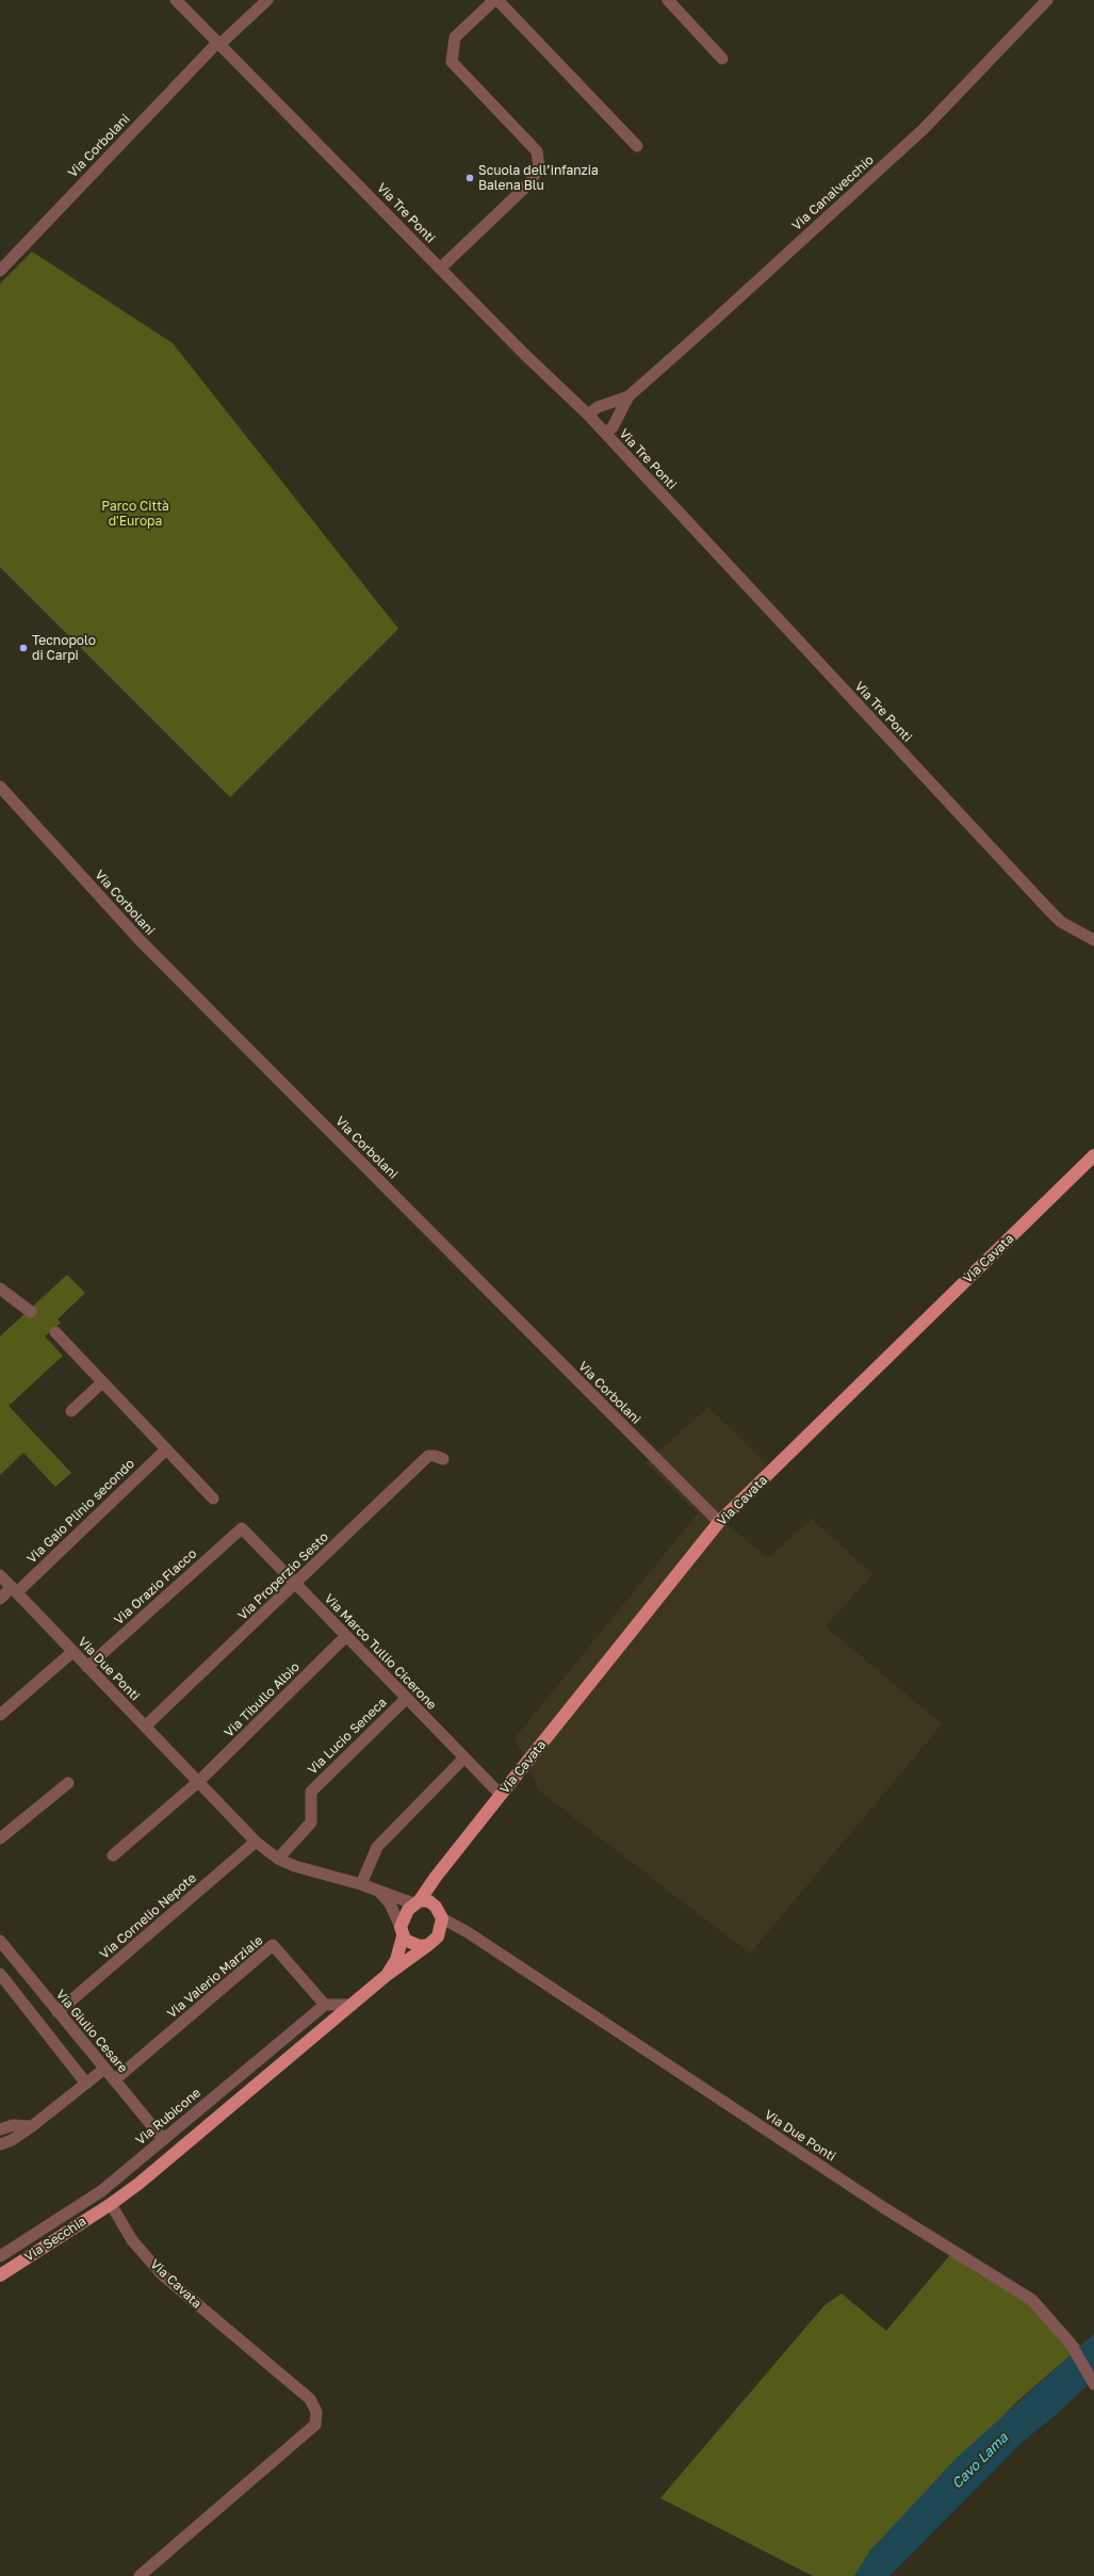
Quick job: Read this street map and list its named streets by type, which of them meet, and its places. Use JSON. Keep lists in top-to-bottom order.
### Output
{
  "streets": {
    "main road": ["Via Cavata", "Via Secchia"],
    "street": [
      "Via Corbolani",
      "Via Canalvecchio",
      "Via Tre Ponti",
      "Via Gaio Plinio secondo",
      "Via Properzio Sesto",
      "Via Orazio Flacco",
      "Via Marco Tullio Cicerone",
      "Via Due Ponti",
      "Via Tibullo Albio",
      "Via Lucio Seneca",
      "Via Cornelio Nepote",
      "Via Valerio Marziale",
      "Via Giulio Cesare",
      "Via Rubicone"
    ]
  },
  "crossings": [
    ["Via Corbolani", "Via Tre Ponti"],
    ["Via Corbolani", "Via Cavata"],
    ["Via Canalvecchio", "Via Tre Ponti"],
    ["Via Cavata", "Via Marco Tullio Cicerone"],
    ["Via Cavata", "Via Due Ponti"],
    ["Via Cavata", "Via Secchia"],
    ["Via Gaio Plinio secondo", "Via Due Ponti"],
    ["Via Properzio Sesto", "Via Marco Tullio Cicerone"],
    ["Via Properzio Sesto", "Via Due Ponti"],
    ["Via Orazio Flacco", "Via Marco Tullio Cicerone"],
    ["Via Orazio Flacco", "Via Due Ponti"],
    ["Via Marco Tullio Cicerone", "Via Tibullo Albio"],
    ["Via Marco Tullio Cicerone", "Via Lucio Seneca"],
    ["Via Due Ponti", "Via Tibullo Albio"],
    ["Via Due Ponti", "Via Lucio Seneca"],
    ["Via Due Ponti", "Via Cornelio Nepote"],
    ["Via Cornelio Nepote", "Via Giulio Cesare"],
    ["Via Valerio Marziale", "Via Giulio Cesare"],
    ["Via Valerio Marziale", "Via Rubicone"],
    ["Via Giulio Cesare", "Via Rubicone"]
  ],
  "water": ["Cavo Lama"],
  "parks": ["Parco Città d'Europa"],
  "places": ["Scuola dell’infanzia Balena Blu", "Tecnopolo di Carpi"]
}
